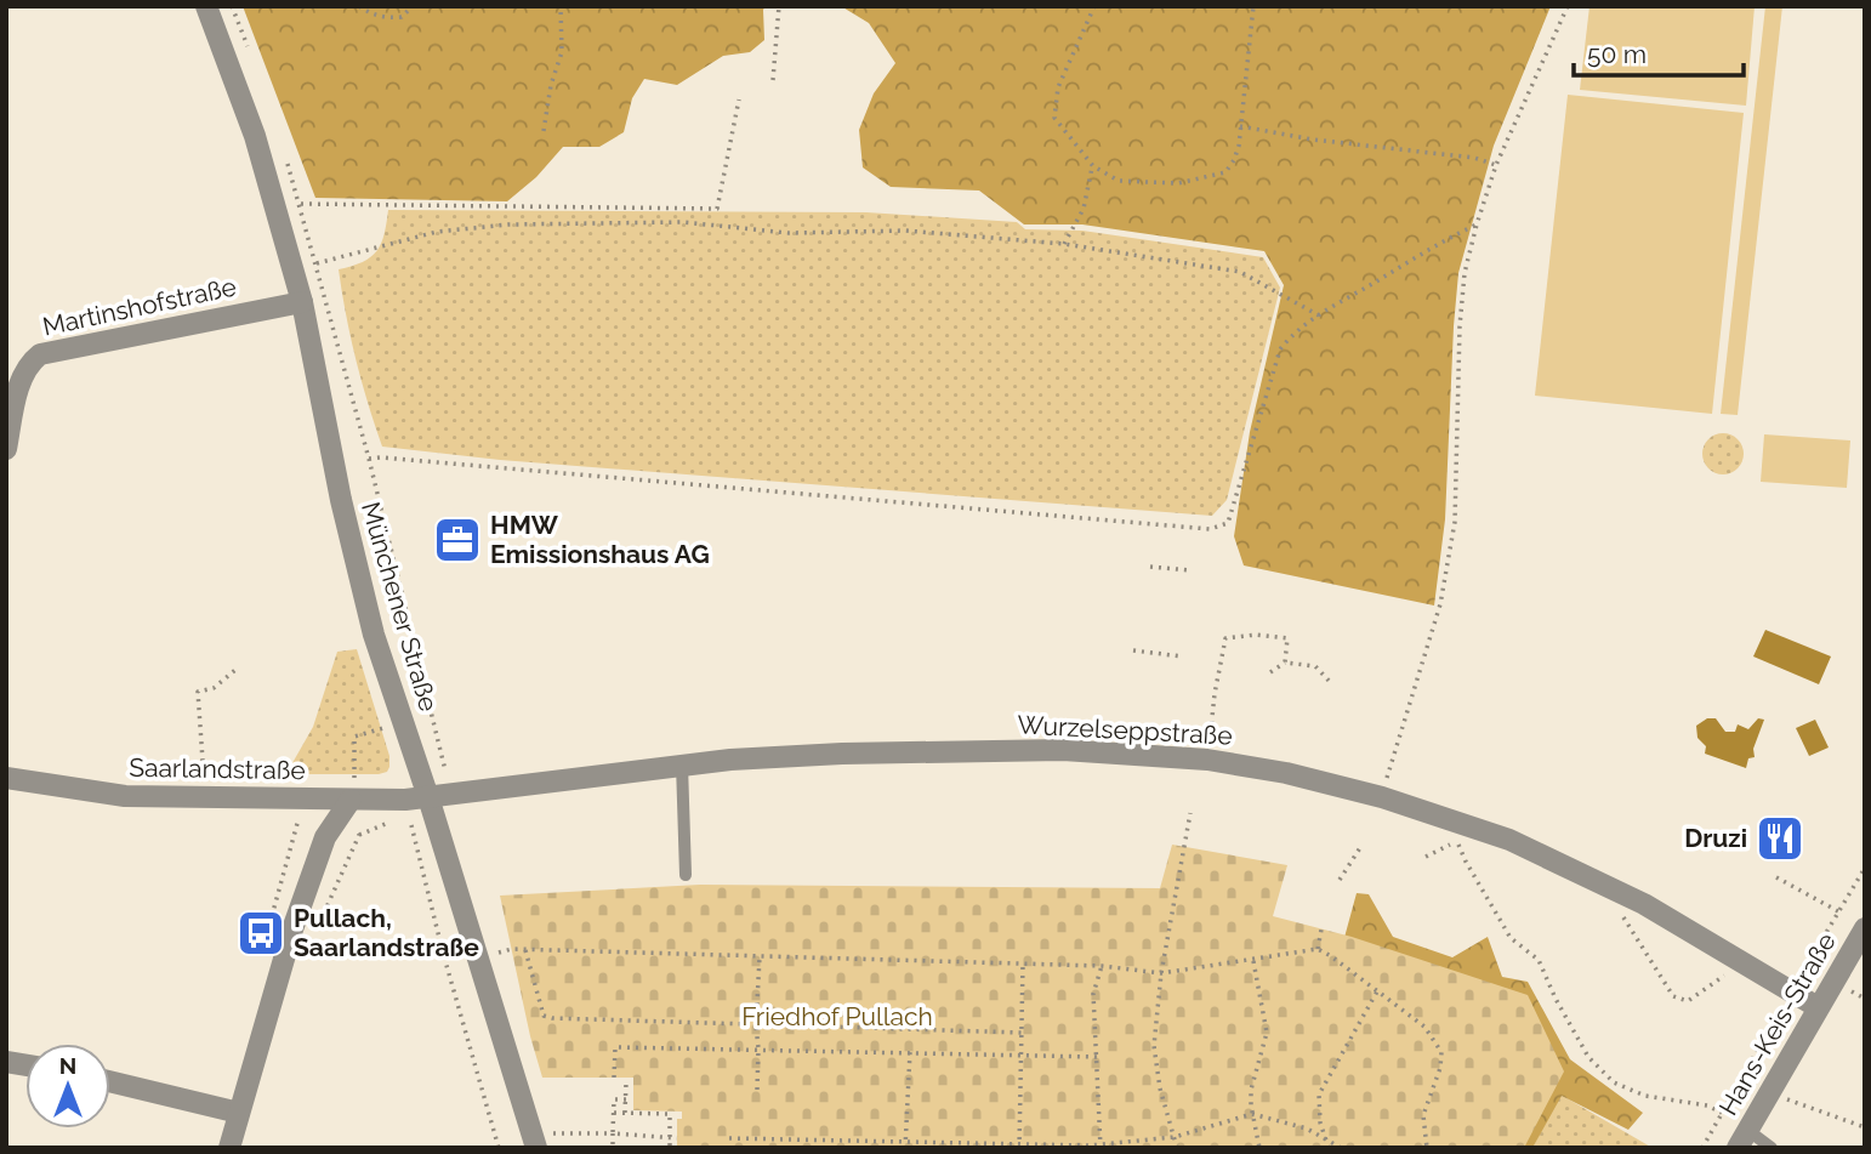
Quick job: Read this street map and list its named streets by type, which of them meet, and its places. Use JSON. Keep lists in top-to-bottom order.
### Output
{
  "streets": {
    "street": [
      "Martinshofstraße",
      "Münchener Straße",
      "Wurzelseppstraße",
      "Saarlandstraße",
      "Hans-Keis-Straße"
    ]
  },
  "crossings": [
    ["Martinshofstraße", "Münchener Straße"],
    ["Münchener Straße", "Wurzelseppstraße"],
    ["Münchener Straße", "Saarlandstraße"],
    ["Wurzelseppstraße", "Saarlandstraße"],
    ["Wurzelseppstraße", "Hans-Keis-Straße"]
  ],
  "parks": ["Friedhof Pullach"],
  "places": {
    "office": ["HMW Emissionshaus AG"],
    "restaurant": ["Druzi"],
    "bus stop": ["Pullach, Saarlandstraße"]
  },
  "scale_bar": "50 m",
  "north": "top"
}
